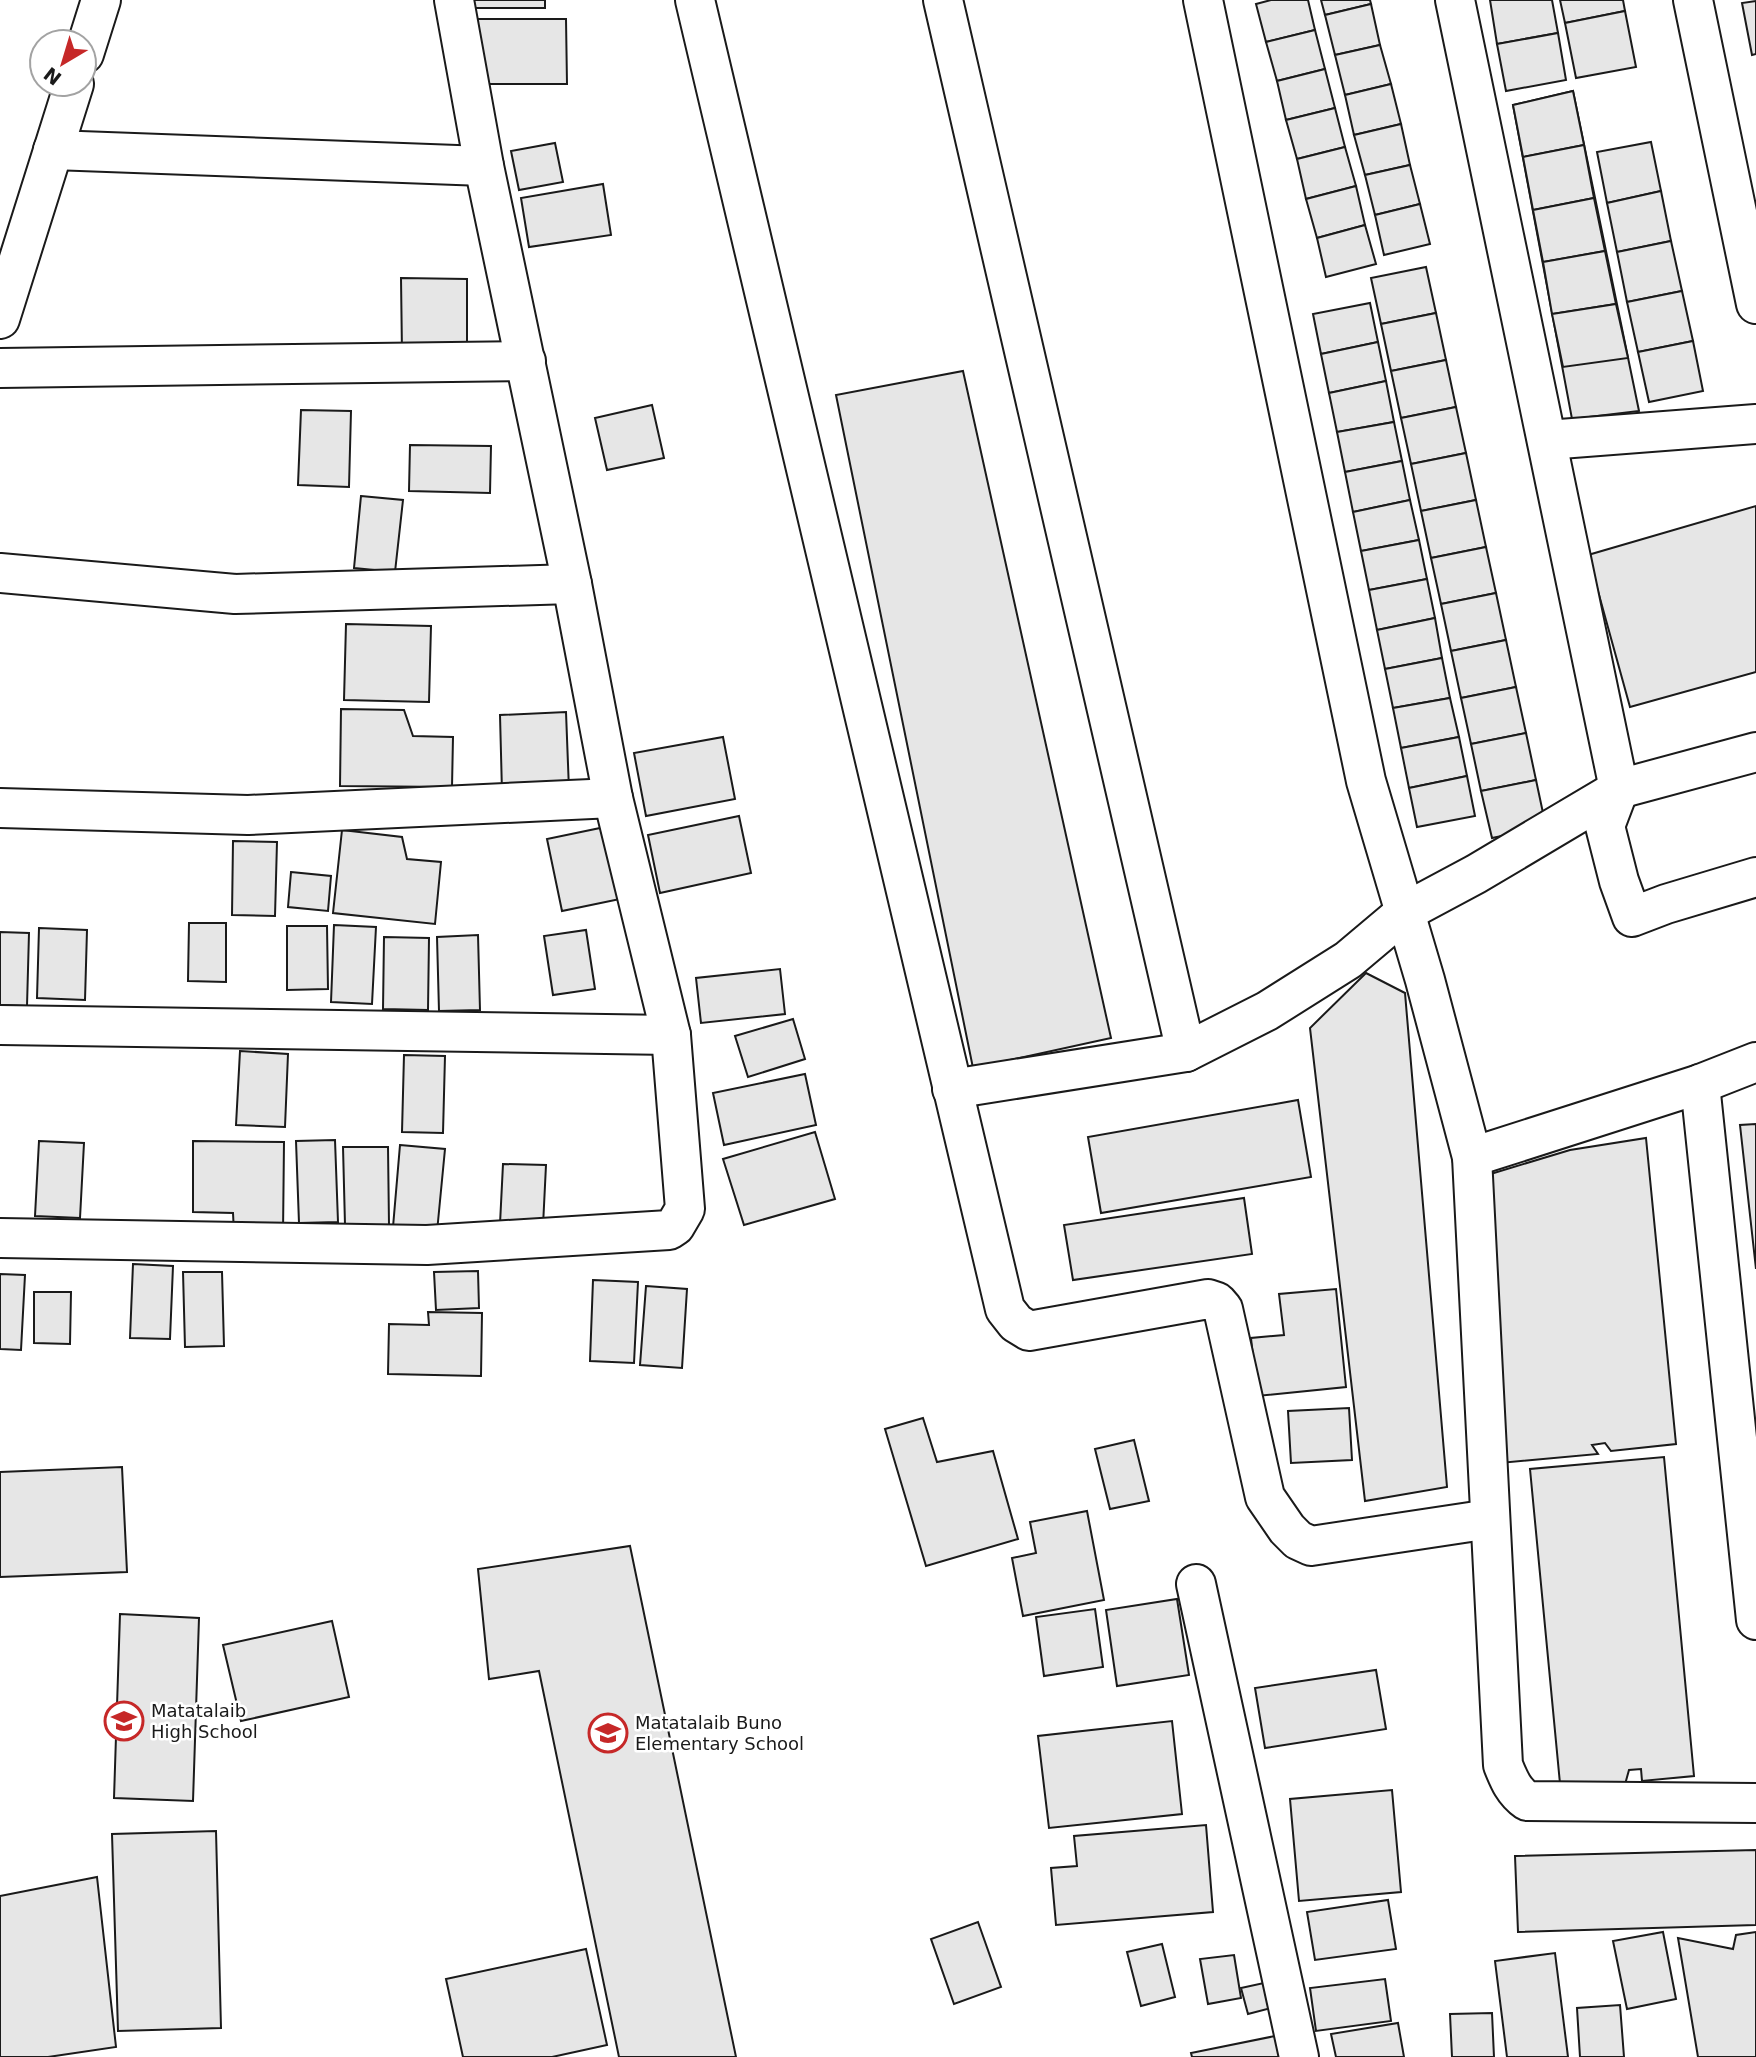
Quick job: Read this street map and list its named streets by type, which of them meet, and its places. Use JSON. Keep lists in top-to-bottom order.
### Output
{
  "places": {
    "school or university": ["Matatalaib High School", "Matatalaib Buno Elementary School"]
  },
  "north": "bottom left"
}
